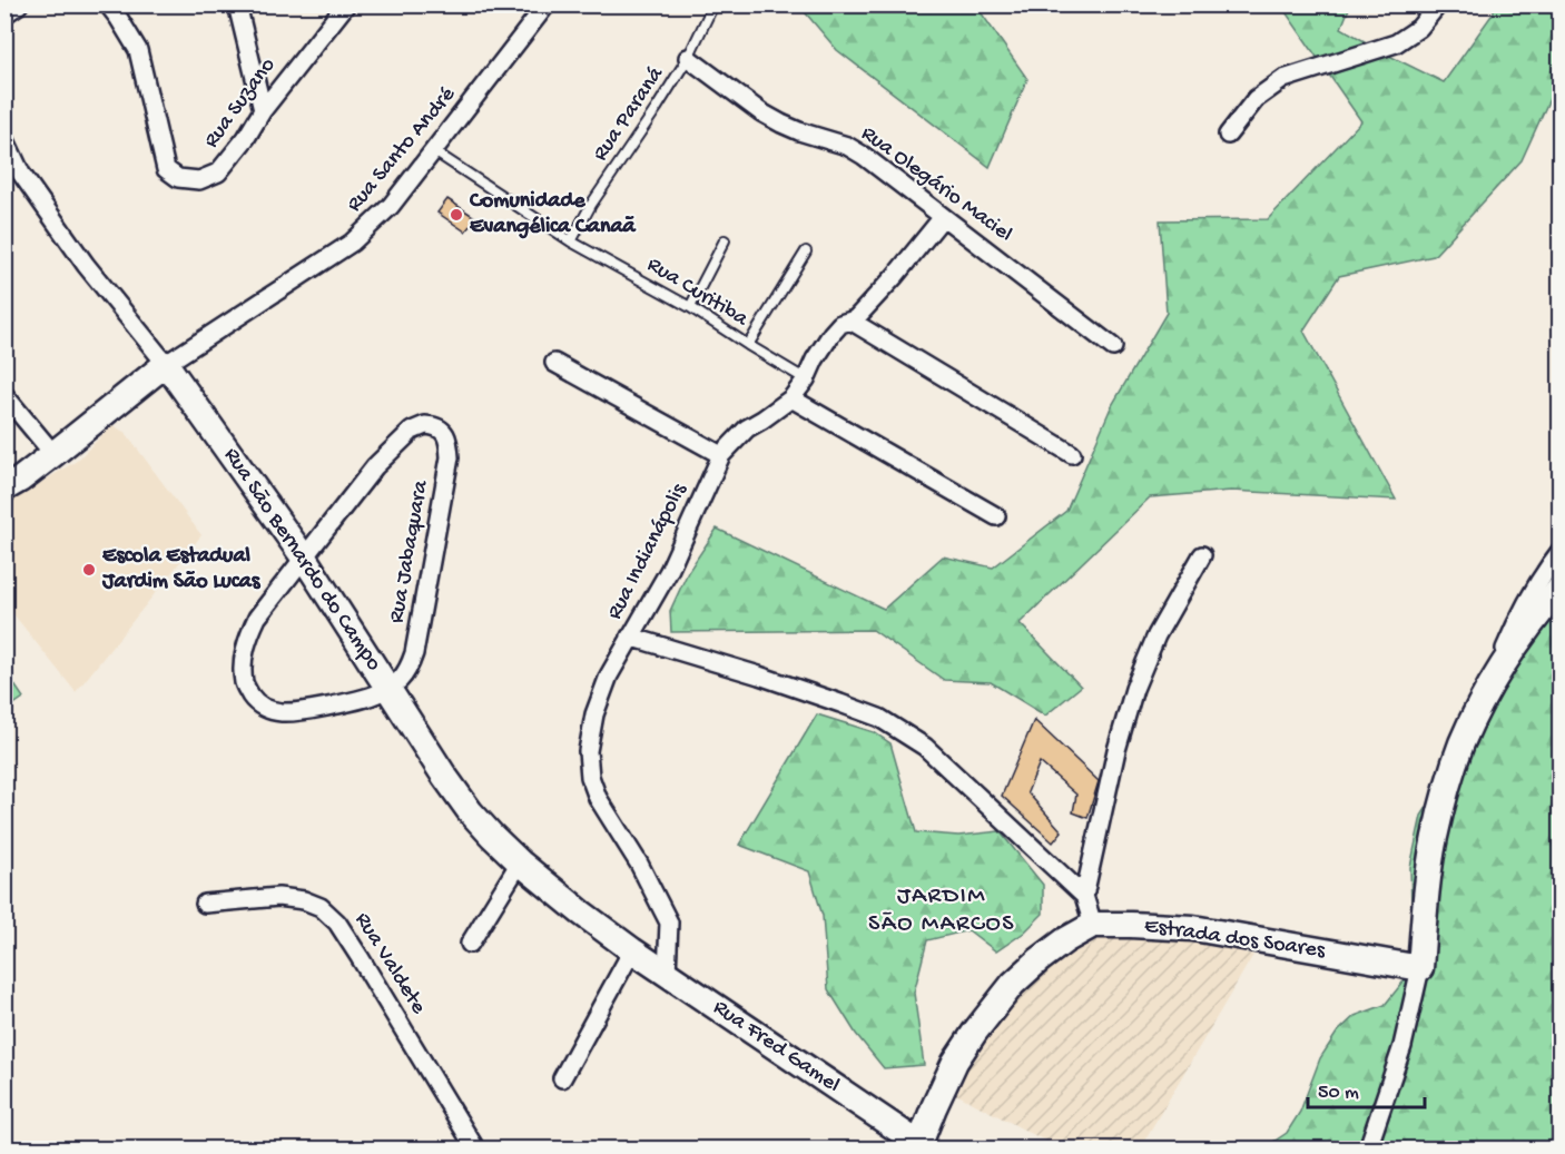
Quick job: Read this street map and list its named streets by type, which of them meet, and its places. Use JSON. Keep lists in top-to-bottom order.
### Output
{
  "streets": {
    "street": [
      "Rua Suzano",
      "Rua Santo André",
      "Rua Olegário Maciel",
      "Rua Jabaquara",
      "Rua Indianápolis",
      "Rua São Bernardo do Campo",
      "Estrada dos Soares",
      "Rua Valdete",
      "Rua Fred Gamel"
    ],
    "lane": ["Rua Paraná", "Rua Curitiba"]
  },
  "crossings": [
    ["Rua Paraná", "Rua Olegário Maciel"],
    ["Rua Paraná", "Rua Curitiba"],
    ["Rua Santo André", "Rua Curitiba"],
    ["Rua Santo André", "Rua São Bernardo do Campo"],
    ["Rua Olegário Maciel", "Rua Indianápolis"],
    ["Rua Curitiba", "Rua Indianápolis"],
    ["Rua Jabaquara", "Rua São Bernardo do Campo"],
    ["Rua Indianápolis", "Rua Fred Gamel"],
    ["Rua São Bernardo do Campo", "Rua Fred Gamel"],
    ["Estrada dos Soares", "Rua Fred Gamel"]
  ],
  "districts": ["JARDIM SÃO MARCOS"],
  "places": ["Comunidade Evangélica Canaã", "Escola Estadual Jardim São Lucas"],
  "scale_bar": "50 m"
}
